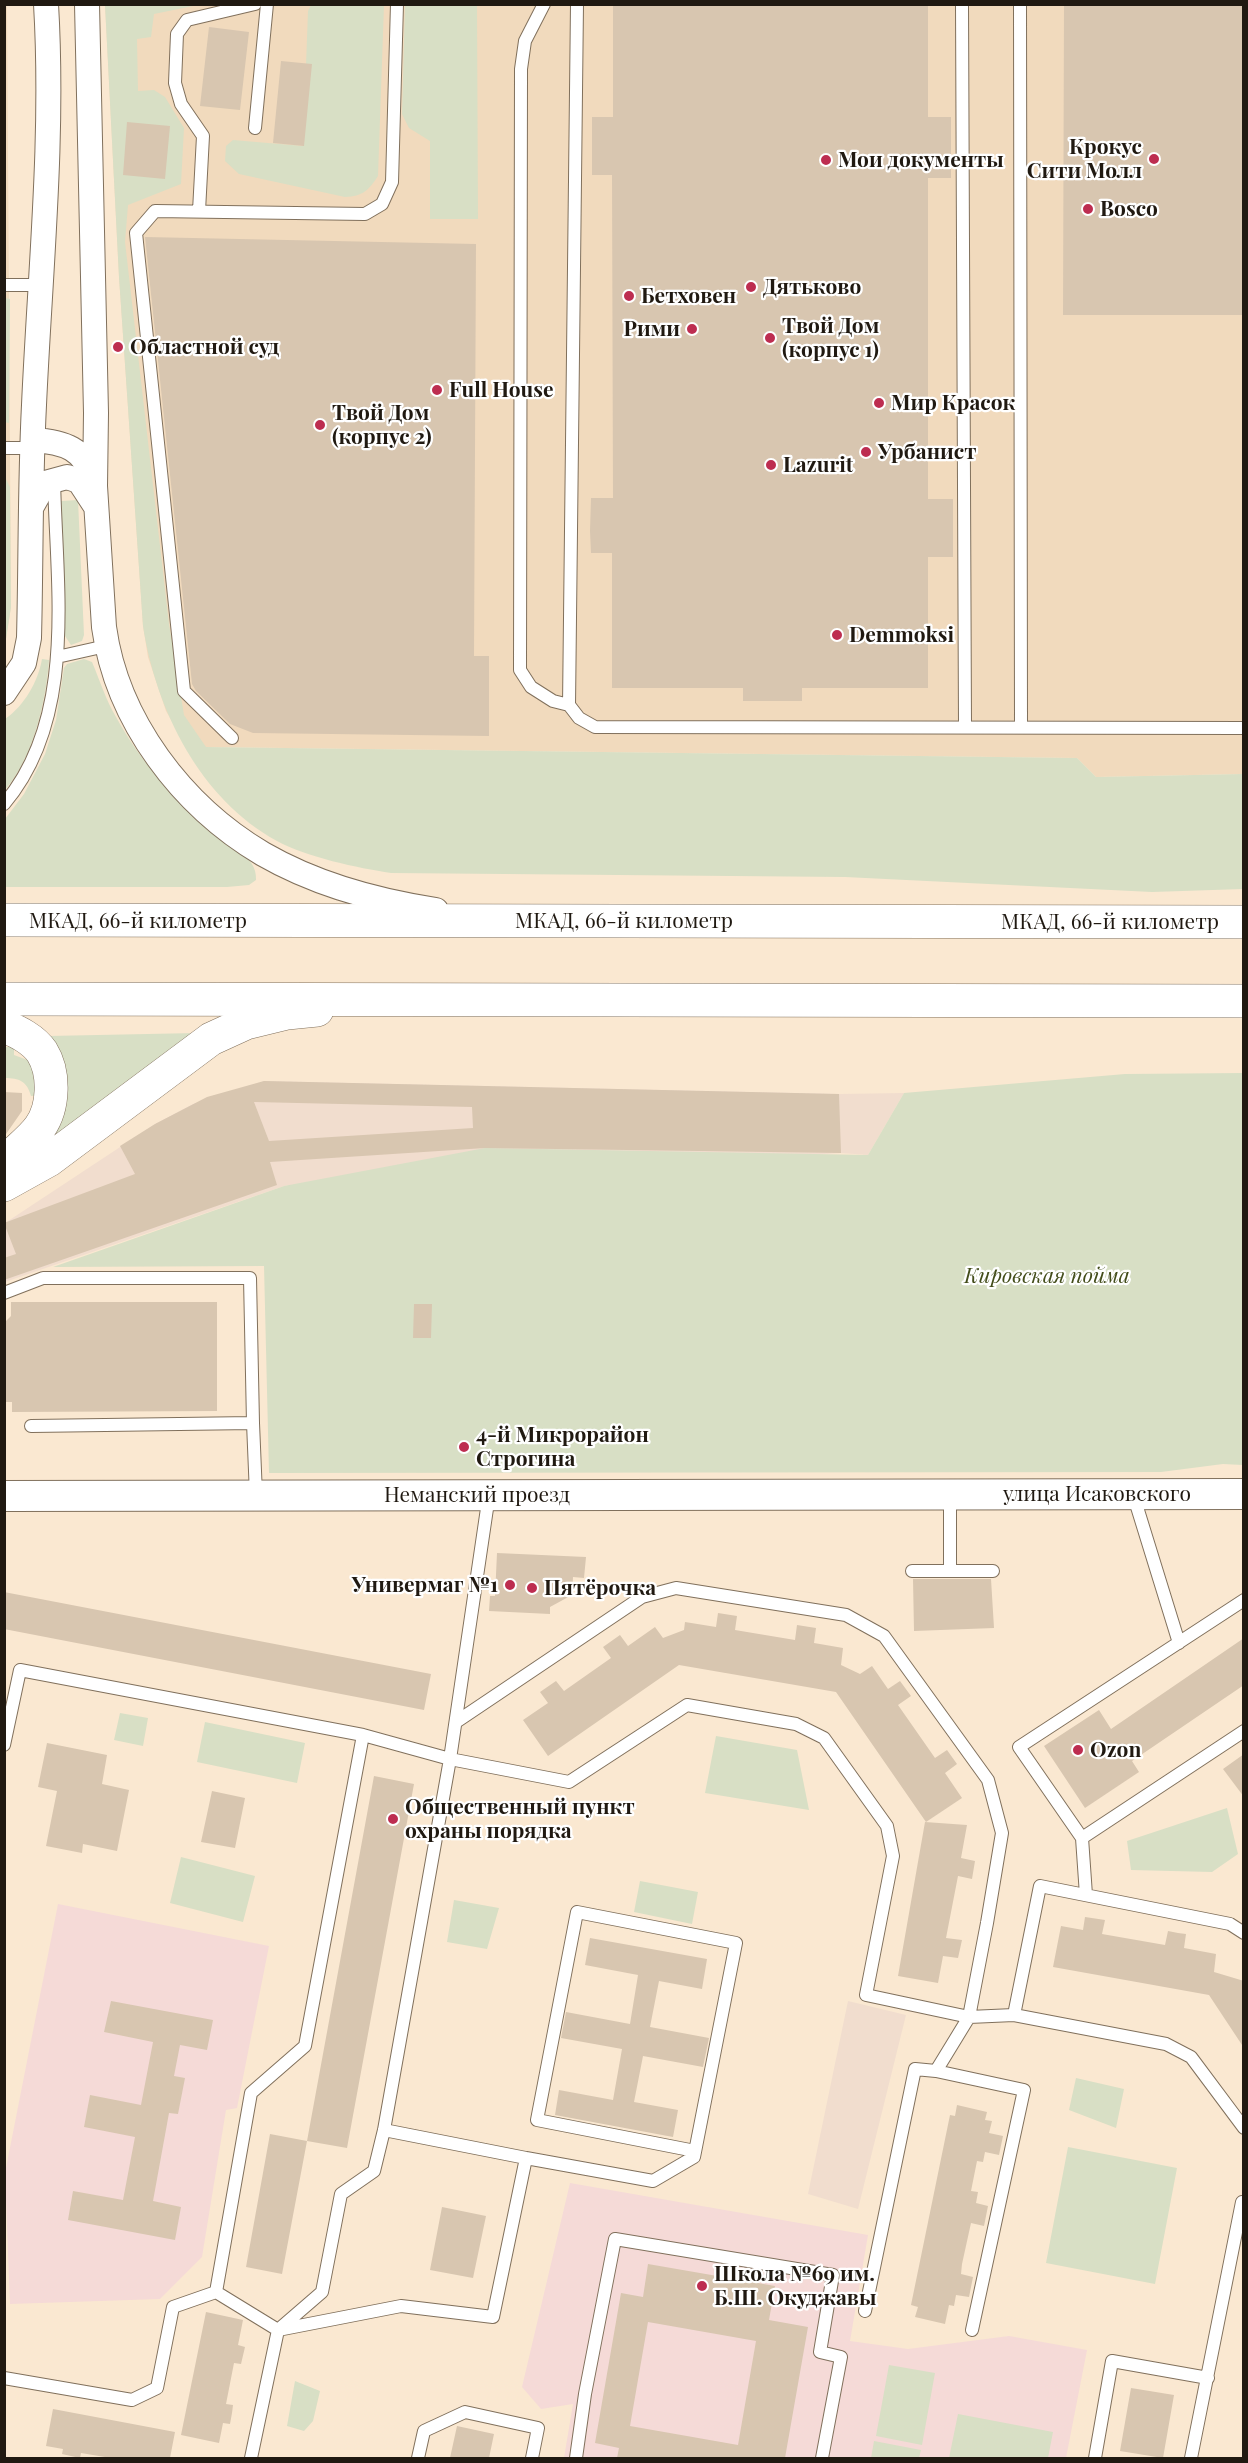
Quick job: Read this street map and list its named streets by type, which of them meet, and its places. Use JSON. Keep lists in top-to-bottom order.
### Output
{
  "streets": {
    "main road": ["МКАД, 66-й километр"],
    "street": ["улица Исаковского", "Неманский проезд"]
  },
  "crossings": [
    ["улица Исаковского", "Неманский проезд"]
  ],
  "parks": ["Кировская пойма"],
  "places": [
    "Крокус Сити Молл",
    "Мои документы",
    "Bosco",
    "Дятьково",
    "Бетховен",
    "Рими",
    "Твой Дом (корпус 1)",
    "Областной суд",
    "Full House",
    "Мир Красок",
    "Твой Дом (корпус 2)",
    "Урбанист",
    "Lazurit",
    "Demmoksi",
    "4-й Микрорайон Строгина",
    "Универмаг №1",
    "Пятёрочка",
    "Ozon",
    "Общественный пункт охраны порядка",
    "Школа №69 им. Б.Ш. Окуджавы"
  ]
}
